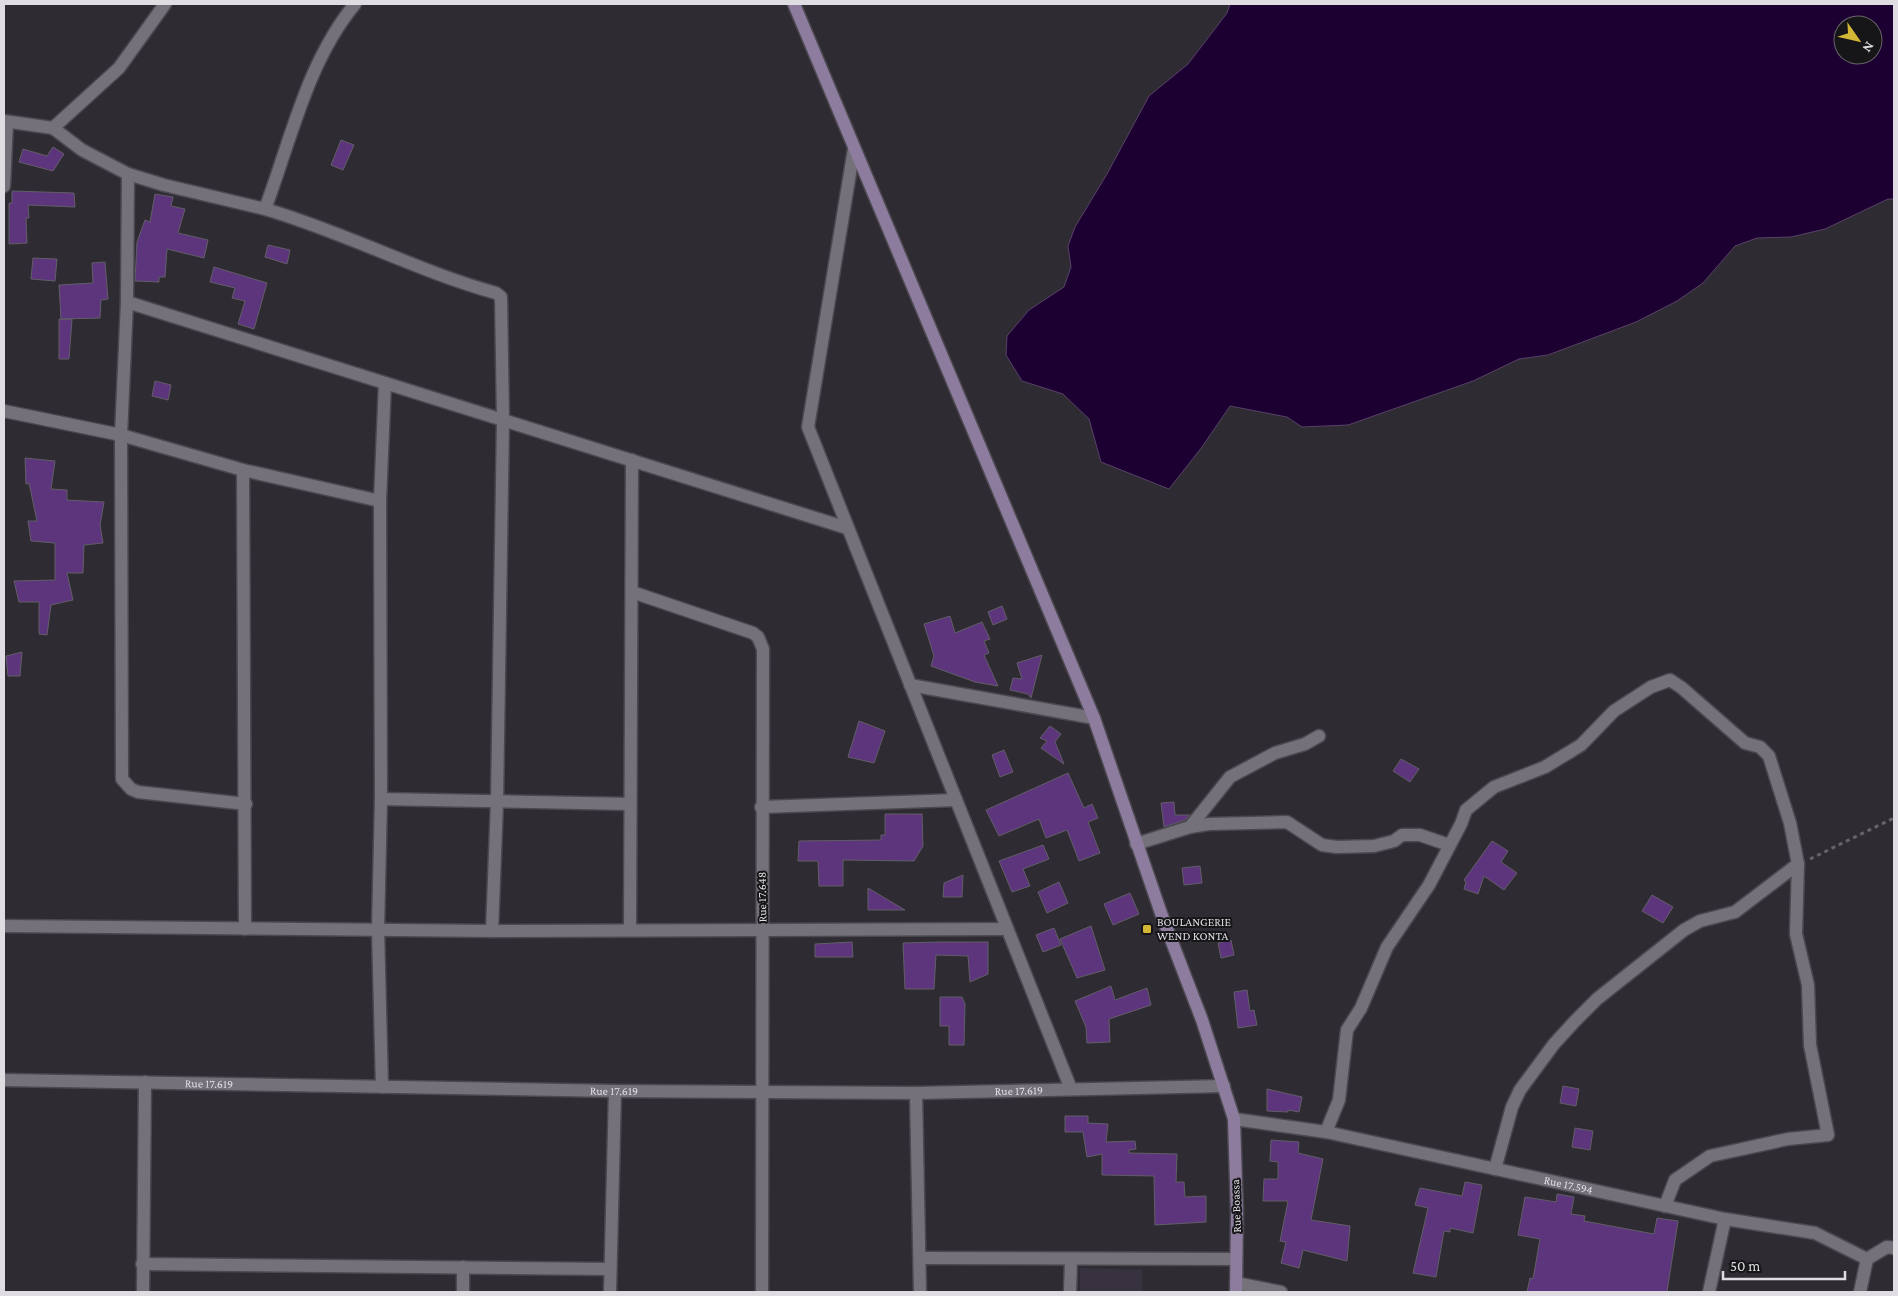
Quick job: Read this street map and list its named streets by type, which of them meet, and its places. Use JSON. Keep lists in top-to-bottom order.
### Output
{
  "streets": {
    "street": [
      "Rue 17.648",
      "Rue 17.619",
      "Rue 17.594",
      "Rue Boassa"
    ]
  },
  "crossings": [
    ["Rue 17.648", "Rue 17.619"],
    ["Rue 17.619", "Rue Boassa"],
    ["Rue 17.594", "Rue Boassa"]
  ],
  "places": {
    "transit": ["BOULANGERIE WEND KONTA"]
  },
  "scale_bar": "50 m",
  "north": "bottom right"
}
